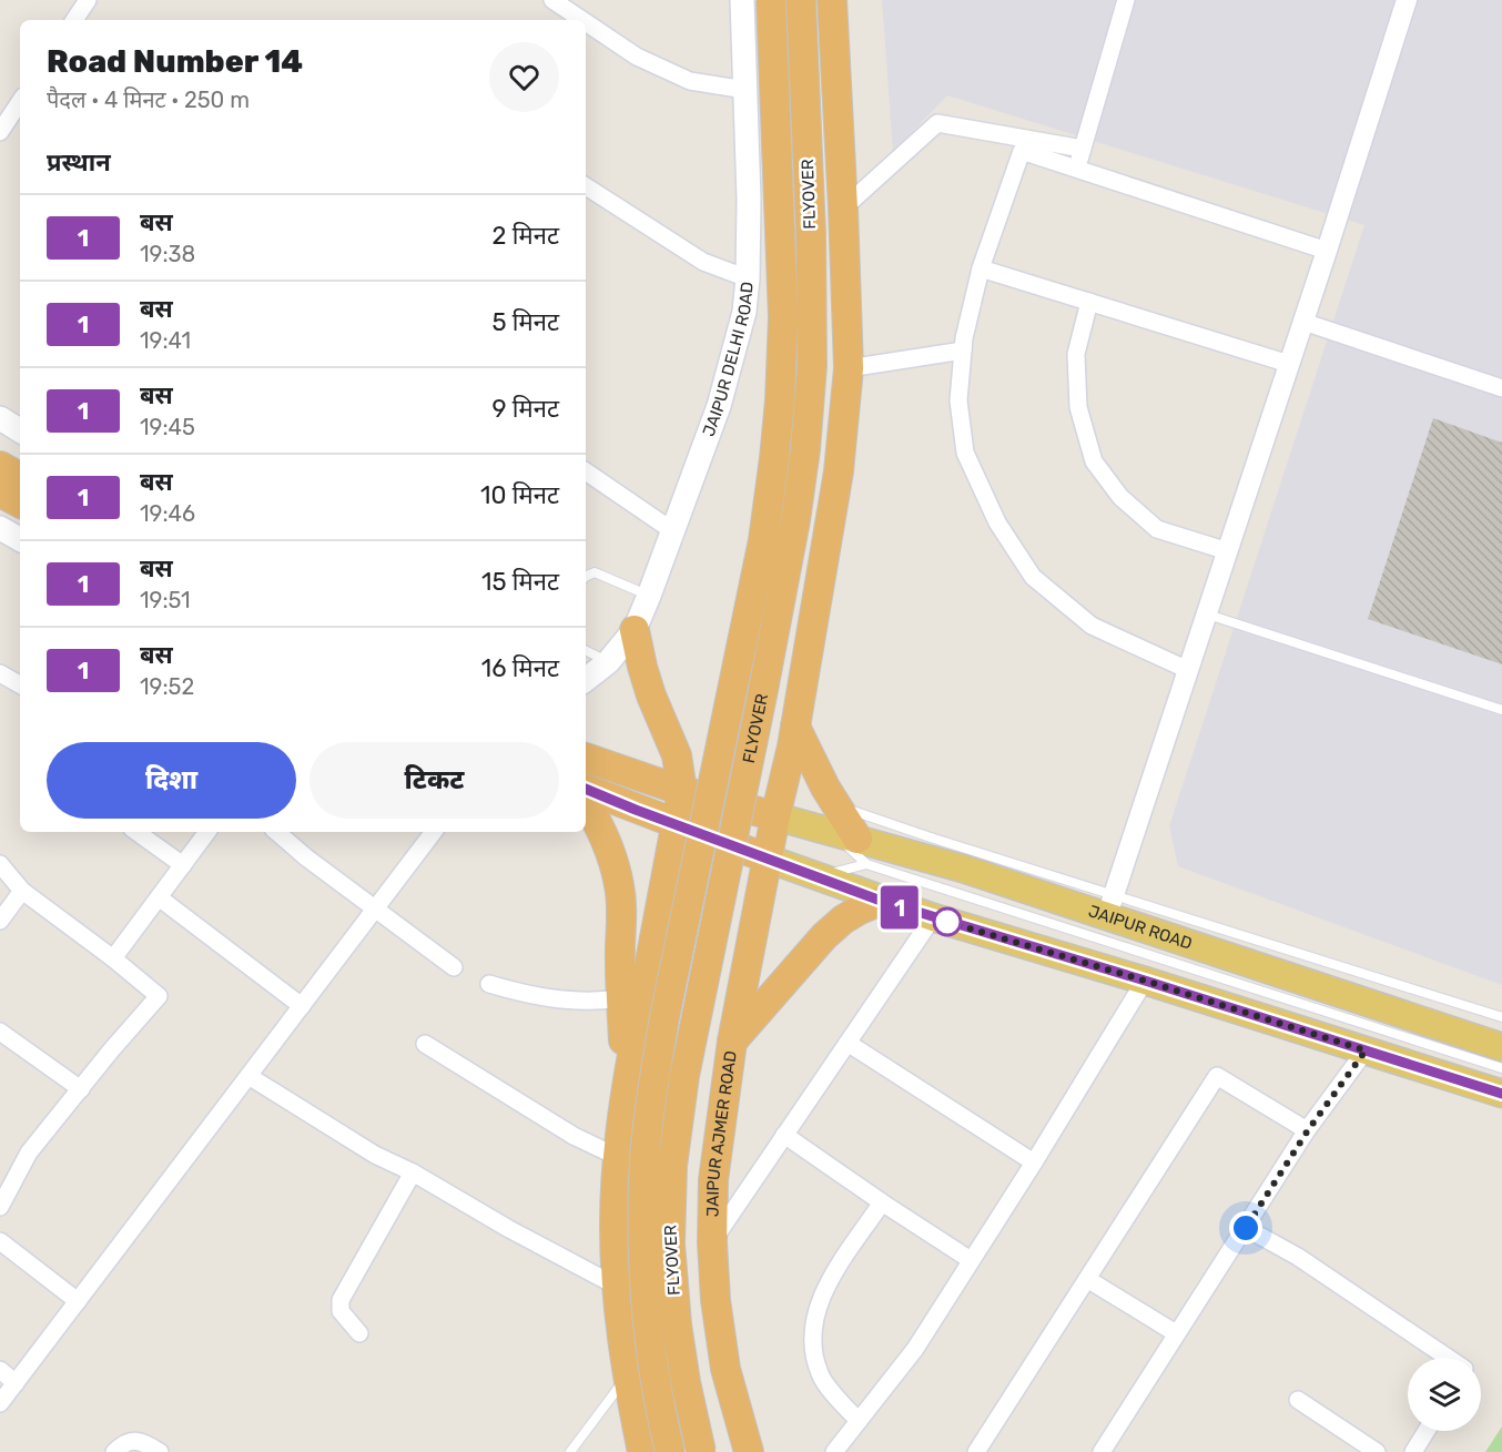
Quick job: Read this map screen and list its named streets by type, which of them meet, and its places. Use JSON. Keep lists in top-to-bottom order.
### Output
{
  "streets": {
    "highway": ["FLYOVER", "JAIPUR AJMER ROAD"],
    "main road": ["JAIPUR DELHI ROAD", "JAIPUR ROAD"]
  },
  "crossings": [
    ["JAIPUR ROAD", "JAIPUR AJMER ROAD"]
  ],
  "lines": ["bus line 1"],
  "page": {
    "on_map": "1",
    "heading": [
      ["Road Number 14", "पैदल · 4 मिनट · 250 m"],
      "प्रस्थान"
    ],
    "list": [
      {
        "mark": "1",
        "name": "बस",
        "note": "19:38",
        "value": "2 मिनट"
      },
      {
        "mark": "1",
        "name": "बस",
        "note": "19:41",
        "value": "5 मिनट"
      },
      {
        "mark": "1",
        "name": "बस",
        "note": "19:45",
        "value": "9 मिनट"
      },
      {
        "mark": "1",
        "name": "बस",
        "note": "19:46",
        "value": "10 मिनट"
      },
      {
        "mark": "1",
        "name": "बस",
        "note": "19:51",
        "value": "15 मिनट"
      },
      {
        "mark": "1",
        "name": "बस",
        "note": "19:52",
        "value": "16 मिनट"
      }
    ],
    "buttons": ["दिशा", "टिकट"]
  }
}
